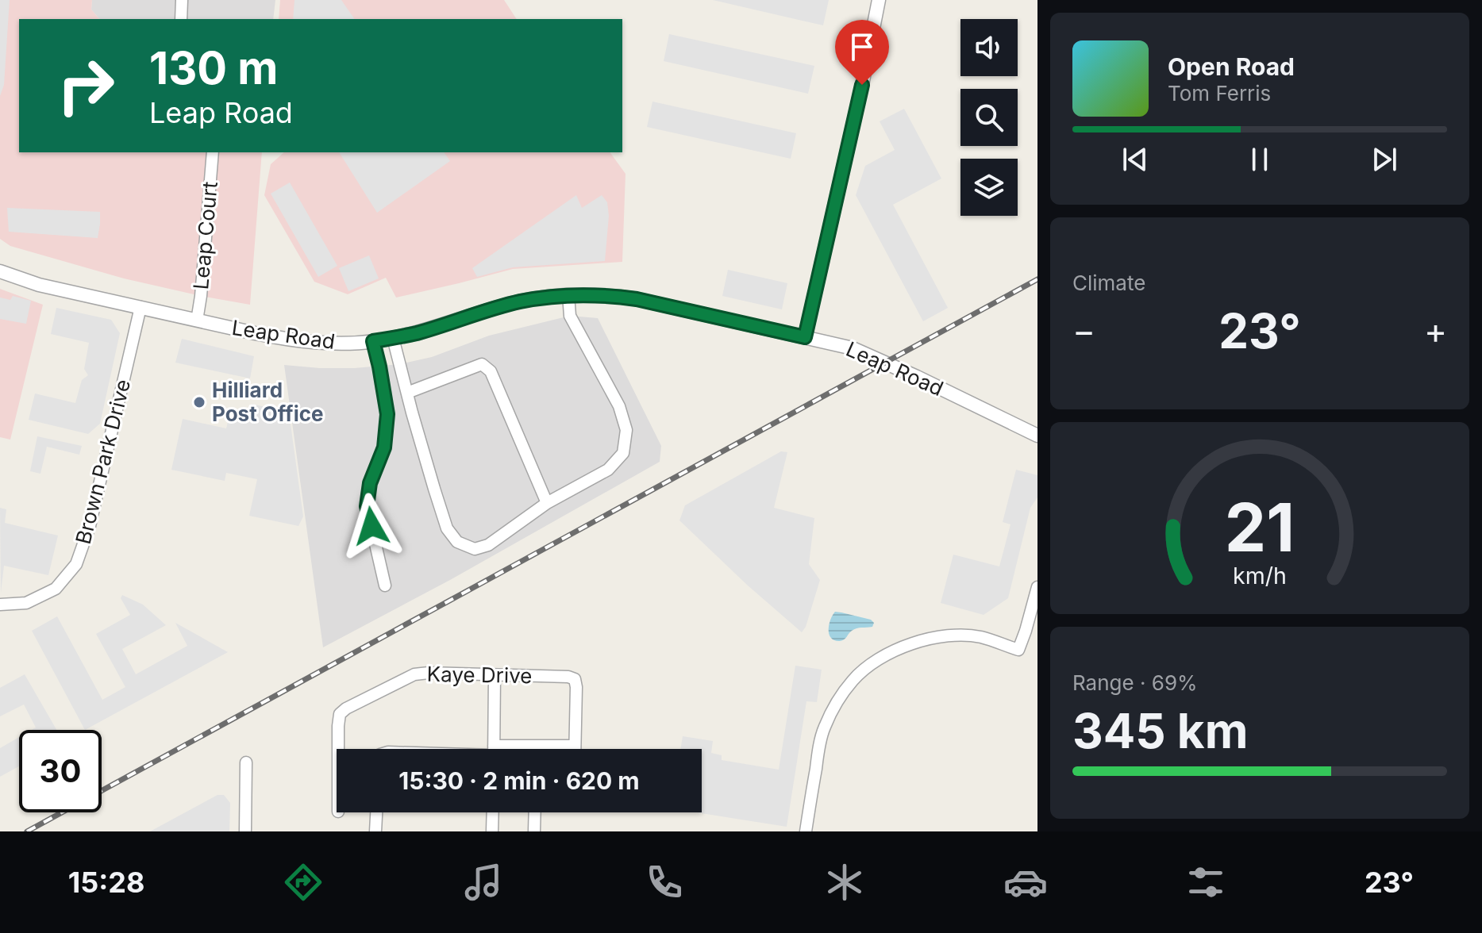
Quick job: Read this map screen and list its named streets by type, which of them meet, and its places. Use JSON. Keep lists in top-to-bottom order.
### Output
{
  "streets": {
    "street": [
      "Leap Court",
      "Leap Road",
      "Brown Park Drive",
      "Kaye Drive"
    ]
  },
  "crossings": [
    ["Leap Court", "Leap Road"],
    ["Leap Road", "Brown Park Drive"]
  ],
  "places": ["Hilliard Post Office"],
  "page": {
    "turn": ["130 m", "Leap Road"],
    "song": ["Open Road", "Tom Ferris"],
    "tile": [
      "Climate",
      ["Range · 69%", "345 km"]
    ],
    "heat": ["−", "23°", "+"],
    "limit": "30",
    "trip": "15:30 · 2 min · 620 m",
    "tabs": ["15:28", "23°"],
    "gauge": ["21", "km/h"]
  }
}
